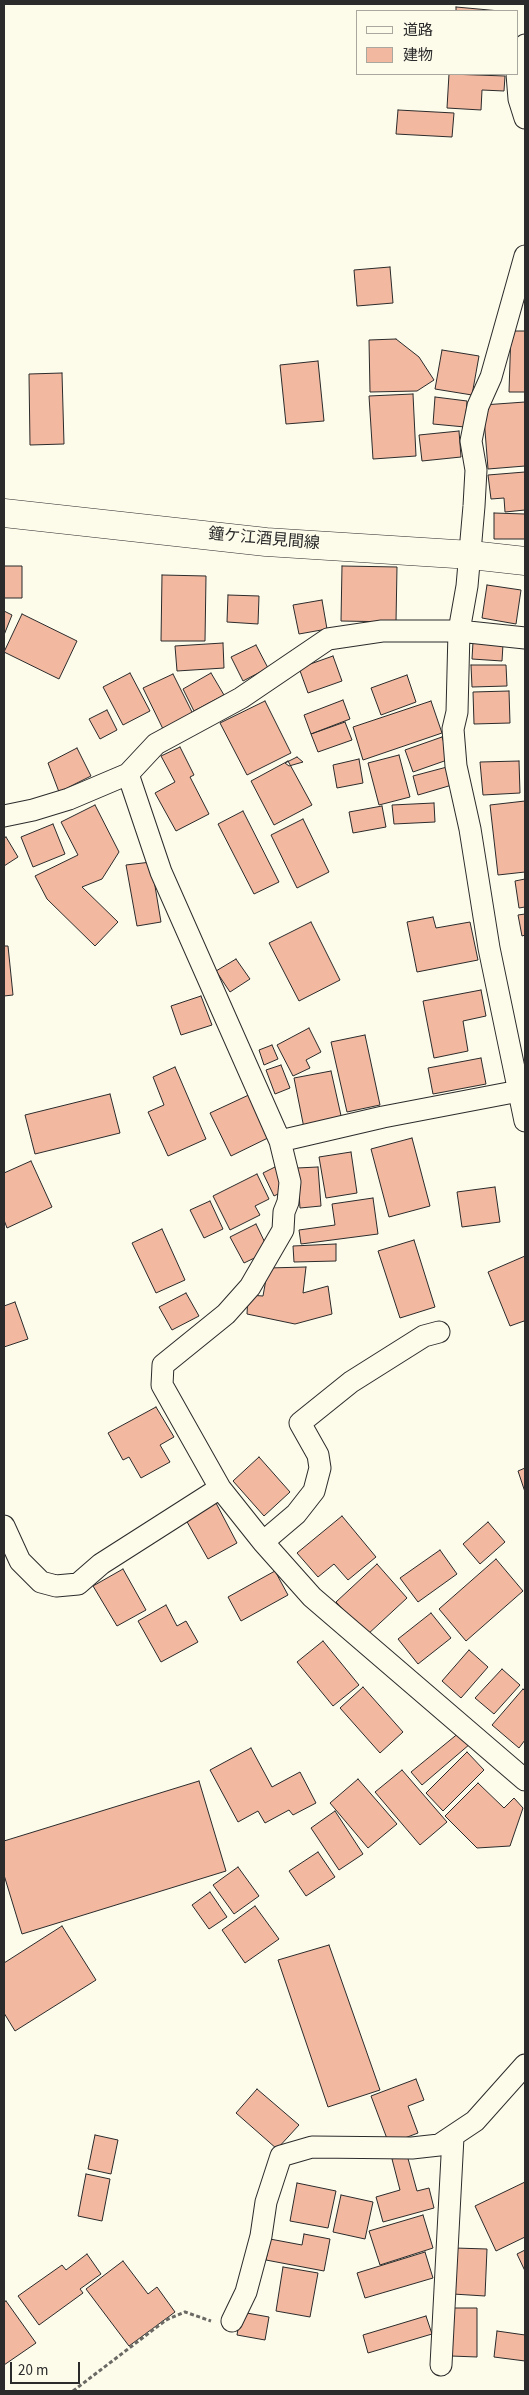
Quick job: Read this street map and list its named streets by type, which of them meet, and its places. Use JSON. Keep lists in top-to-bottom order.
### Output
{
  "streets": {
    "main road": ["鐘ケ江酒見間線"]
  },
  "legend": ["道路", "建物"],
  "scale_bar": "20 m"
}
